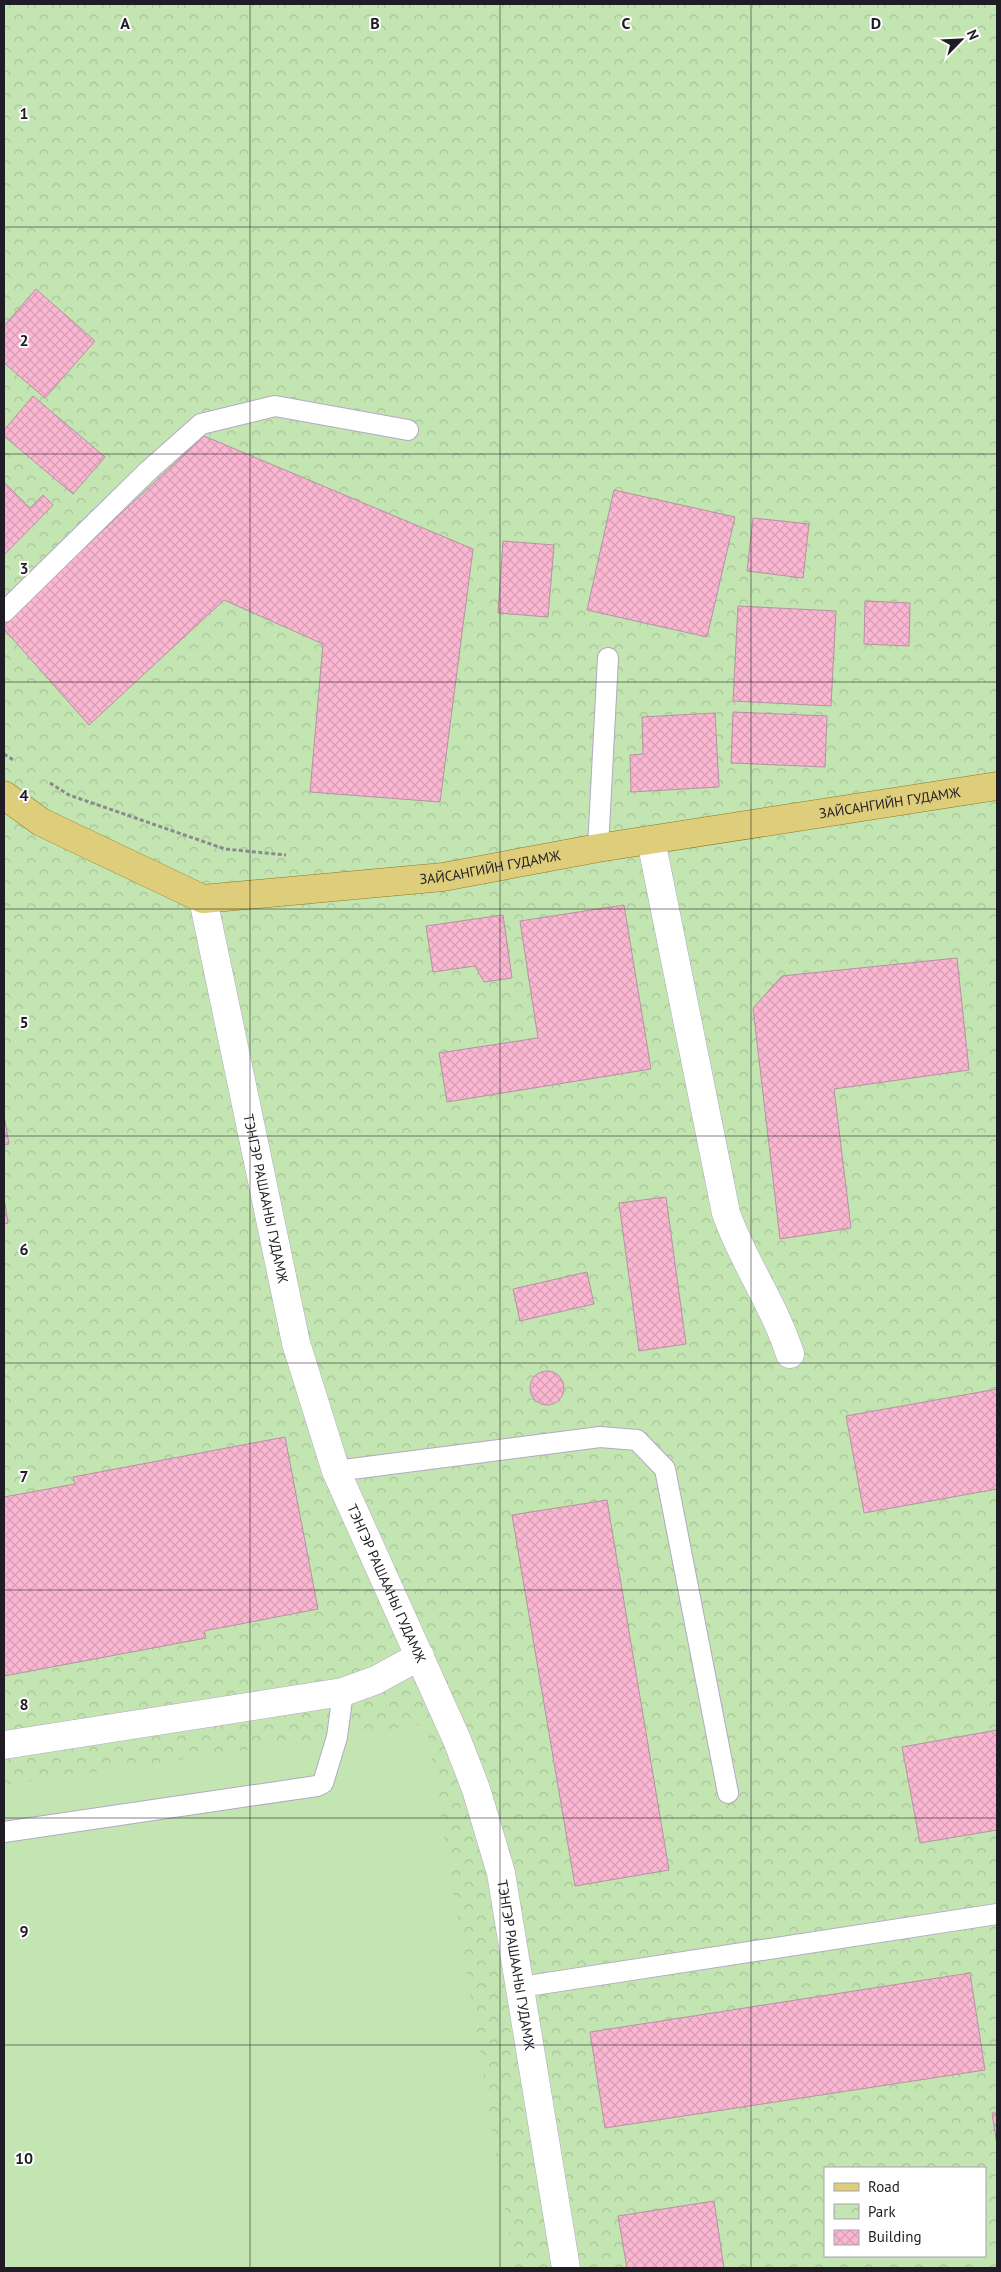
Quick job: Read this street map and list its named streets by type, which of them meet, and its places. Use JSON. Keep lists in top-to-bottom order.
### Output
{
  "streets": {
    "main road": ["ЗАЙСАНГИЙН ГУДАМЖ"],
    "street": ["ТЭНГЭР РАШААНЫ ГУДАМЖ"]
  },
  "crossings": [
    ["ЗАЙСАНГИЙН ГУДАМЖ", "ТЭНГЭР РАШААНЫ ГУДАМЖ"]
  ],
  "legend": ["Road", "Park", "Building"],
  "north": "top right",
  "grid": {
    "columns": [
      "A",
      "B",
      "C",
      "D"
    ],
    "rows": [
      "1",
      "2",
      "3",
      "4",
      "5",
      "6",
      "7",
      "8",
      "9",
      "10"
    ]
  }
}
